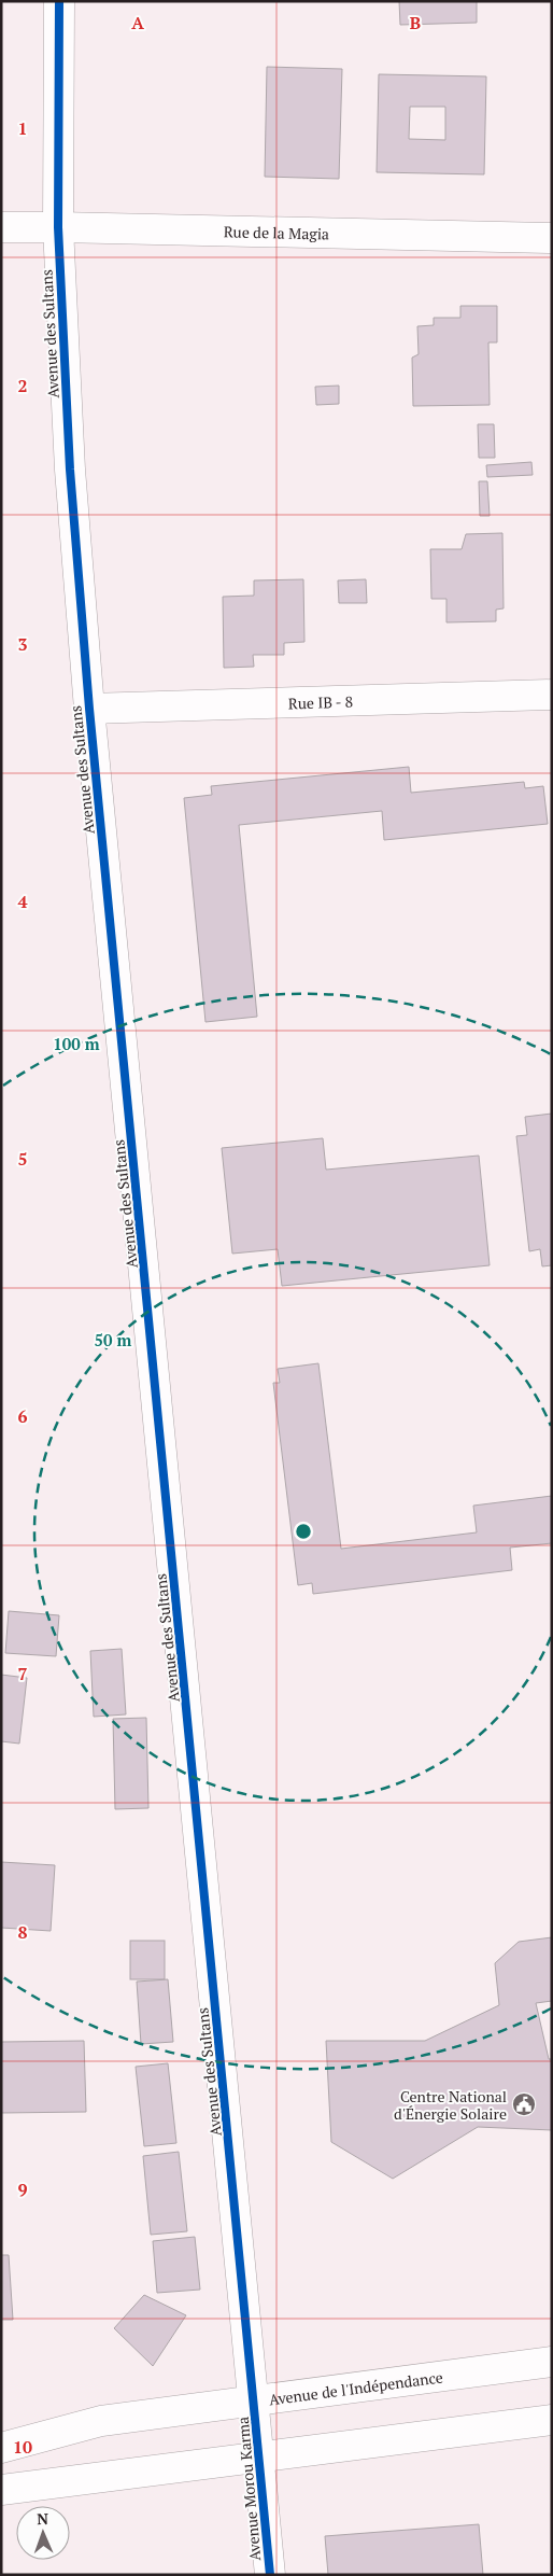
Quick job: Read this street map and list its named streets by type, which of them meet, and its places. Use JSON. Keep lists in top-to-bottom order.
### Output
{
  "streets": {
    "main road": [
      "Rue de la Magia",
      "Avenue des Sultans",
      "Rue IB - 8",
      "Avenue de l'Indépendance",
      "Avenue Morou Karma"
    ]
  },
  "crossings": [
    ["Rue de la Magia", "Avenue des Sultans"],
    ["Avenue des Sultans", "Rue IB - 8"],
    ["Avenue des Sultans", "Avenue de l'Indépendance"],
    ["Avenue des Sultans", "Avenue Morou Karma"],
    ["Avenue de l'Indépendance", "Avenue Morou Karma"]
  ],
  "places": {
    "public building": ["Centre National d'Énergie Solaire"]
  },
  "north": "top",
  "grid": {
    "columns": ["A", "B"],
    "rows": [
      "1",
      "2",
      "3",
      "4",
      "5",
      "6",
      "7",
      "8",
      "9",
      "10"
    ]
  },
  "rings": ["100 m", "50 m"]
}
